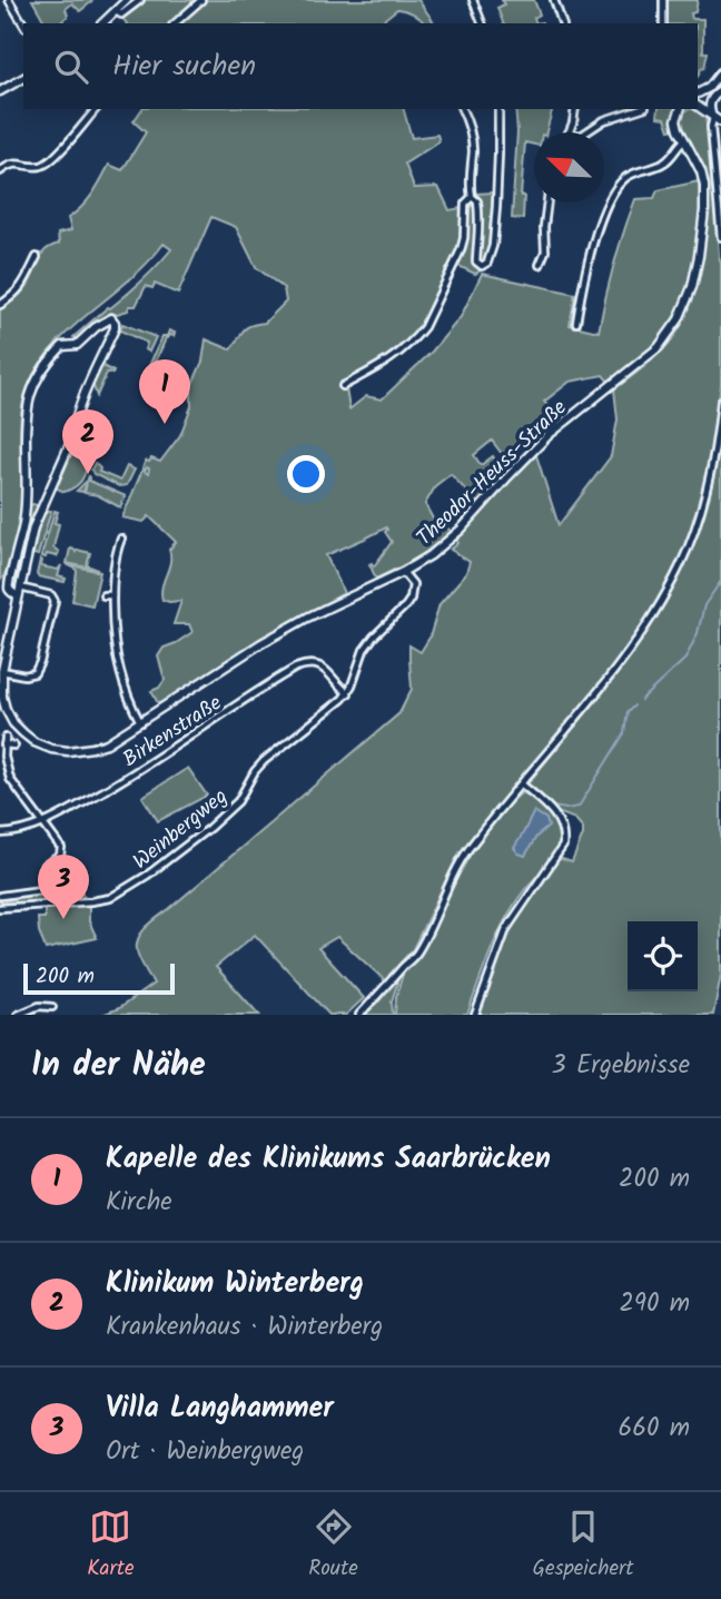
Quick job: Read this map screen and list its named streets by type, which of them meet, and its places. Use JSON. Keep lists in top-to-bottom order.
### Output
{
  "streets": {
    "street": ["Theodor-Heuss-Straße", "Birkenstraße", "Weinbergweg"]
  },
  "crossings": [
    ["Birkenstraße", "Weinbergweg"]
  ],
  "scale_bar": "200 m",
  "north": "top left",
  "page": {
    "search": "Hier suchen",
    "pins": ["1", "2", "3"],
    "scale": "200 m",
    "heading": ["In der Nähe", "3 Ergebnisse"],
    "list": [
      {
        "mark": "1",
        "name": "Kapelle des Klinikums Saarbrücken",
        "note": "Kirche",
        "value": "200 m"
      },
      {
        "mark": "2",
        "name": "Klinikum Winterberg",
        "note": "Krankenhaus · Winterberg",
        "value": "290 m"
      },
      {
        "mark": "3",
        "name": "Villa Langhammer",
        "note": "Ort · Weinbergweg",
        "value": "660 m"
      }
    ],
    "nav": ["Karte", "Route", "Gespeichert"]
  }
}
